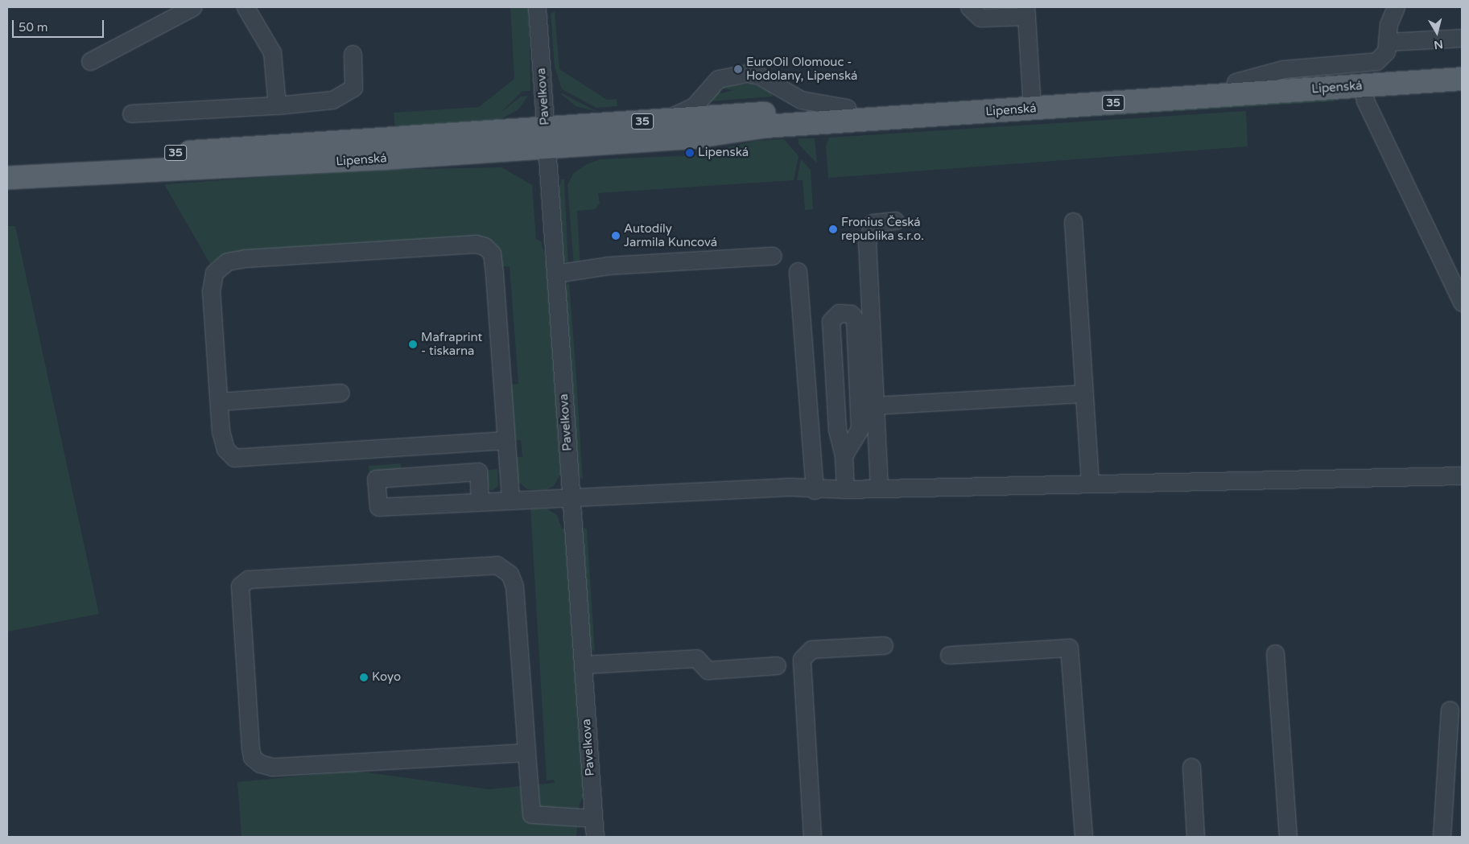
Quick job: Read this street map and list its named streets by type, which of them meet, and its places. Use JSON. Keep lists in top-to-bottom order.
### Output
{
  "streets": {
    "main road": ["Lipenská", "35"],
    "street": ["Pavelkova"]
  },
  "crossings": [
    ["Lipenská", "Pavelkova"]
  ],
  "places": [
    "EuroOil Olomouc - Hodolany, Lipenská",
    "Lipenská",
    "Fronius Česká republika s.r.o.",
    "Autodíly Jarmila Kuncová",
    "Mafraprint - tiskarna",
    "Koyo"
  ],
  "scale_bar": "50 m",
  "north": "bottom"
}
